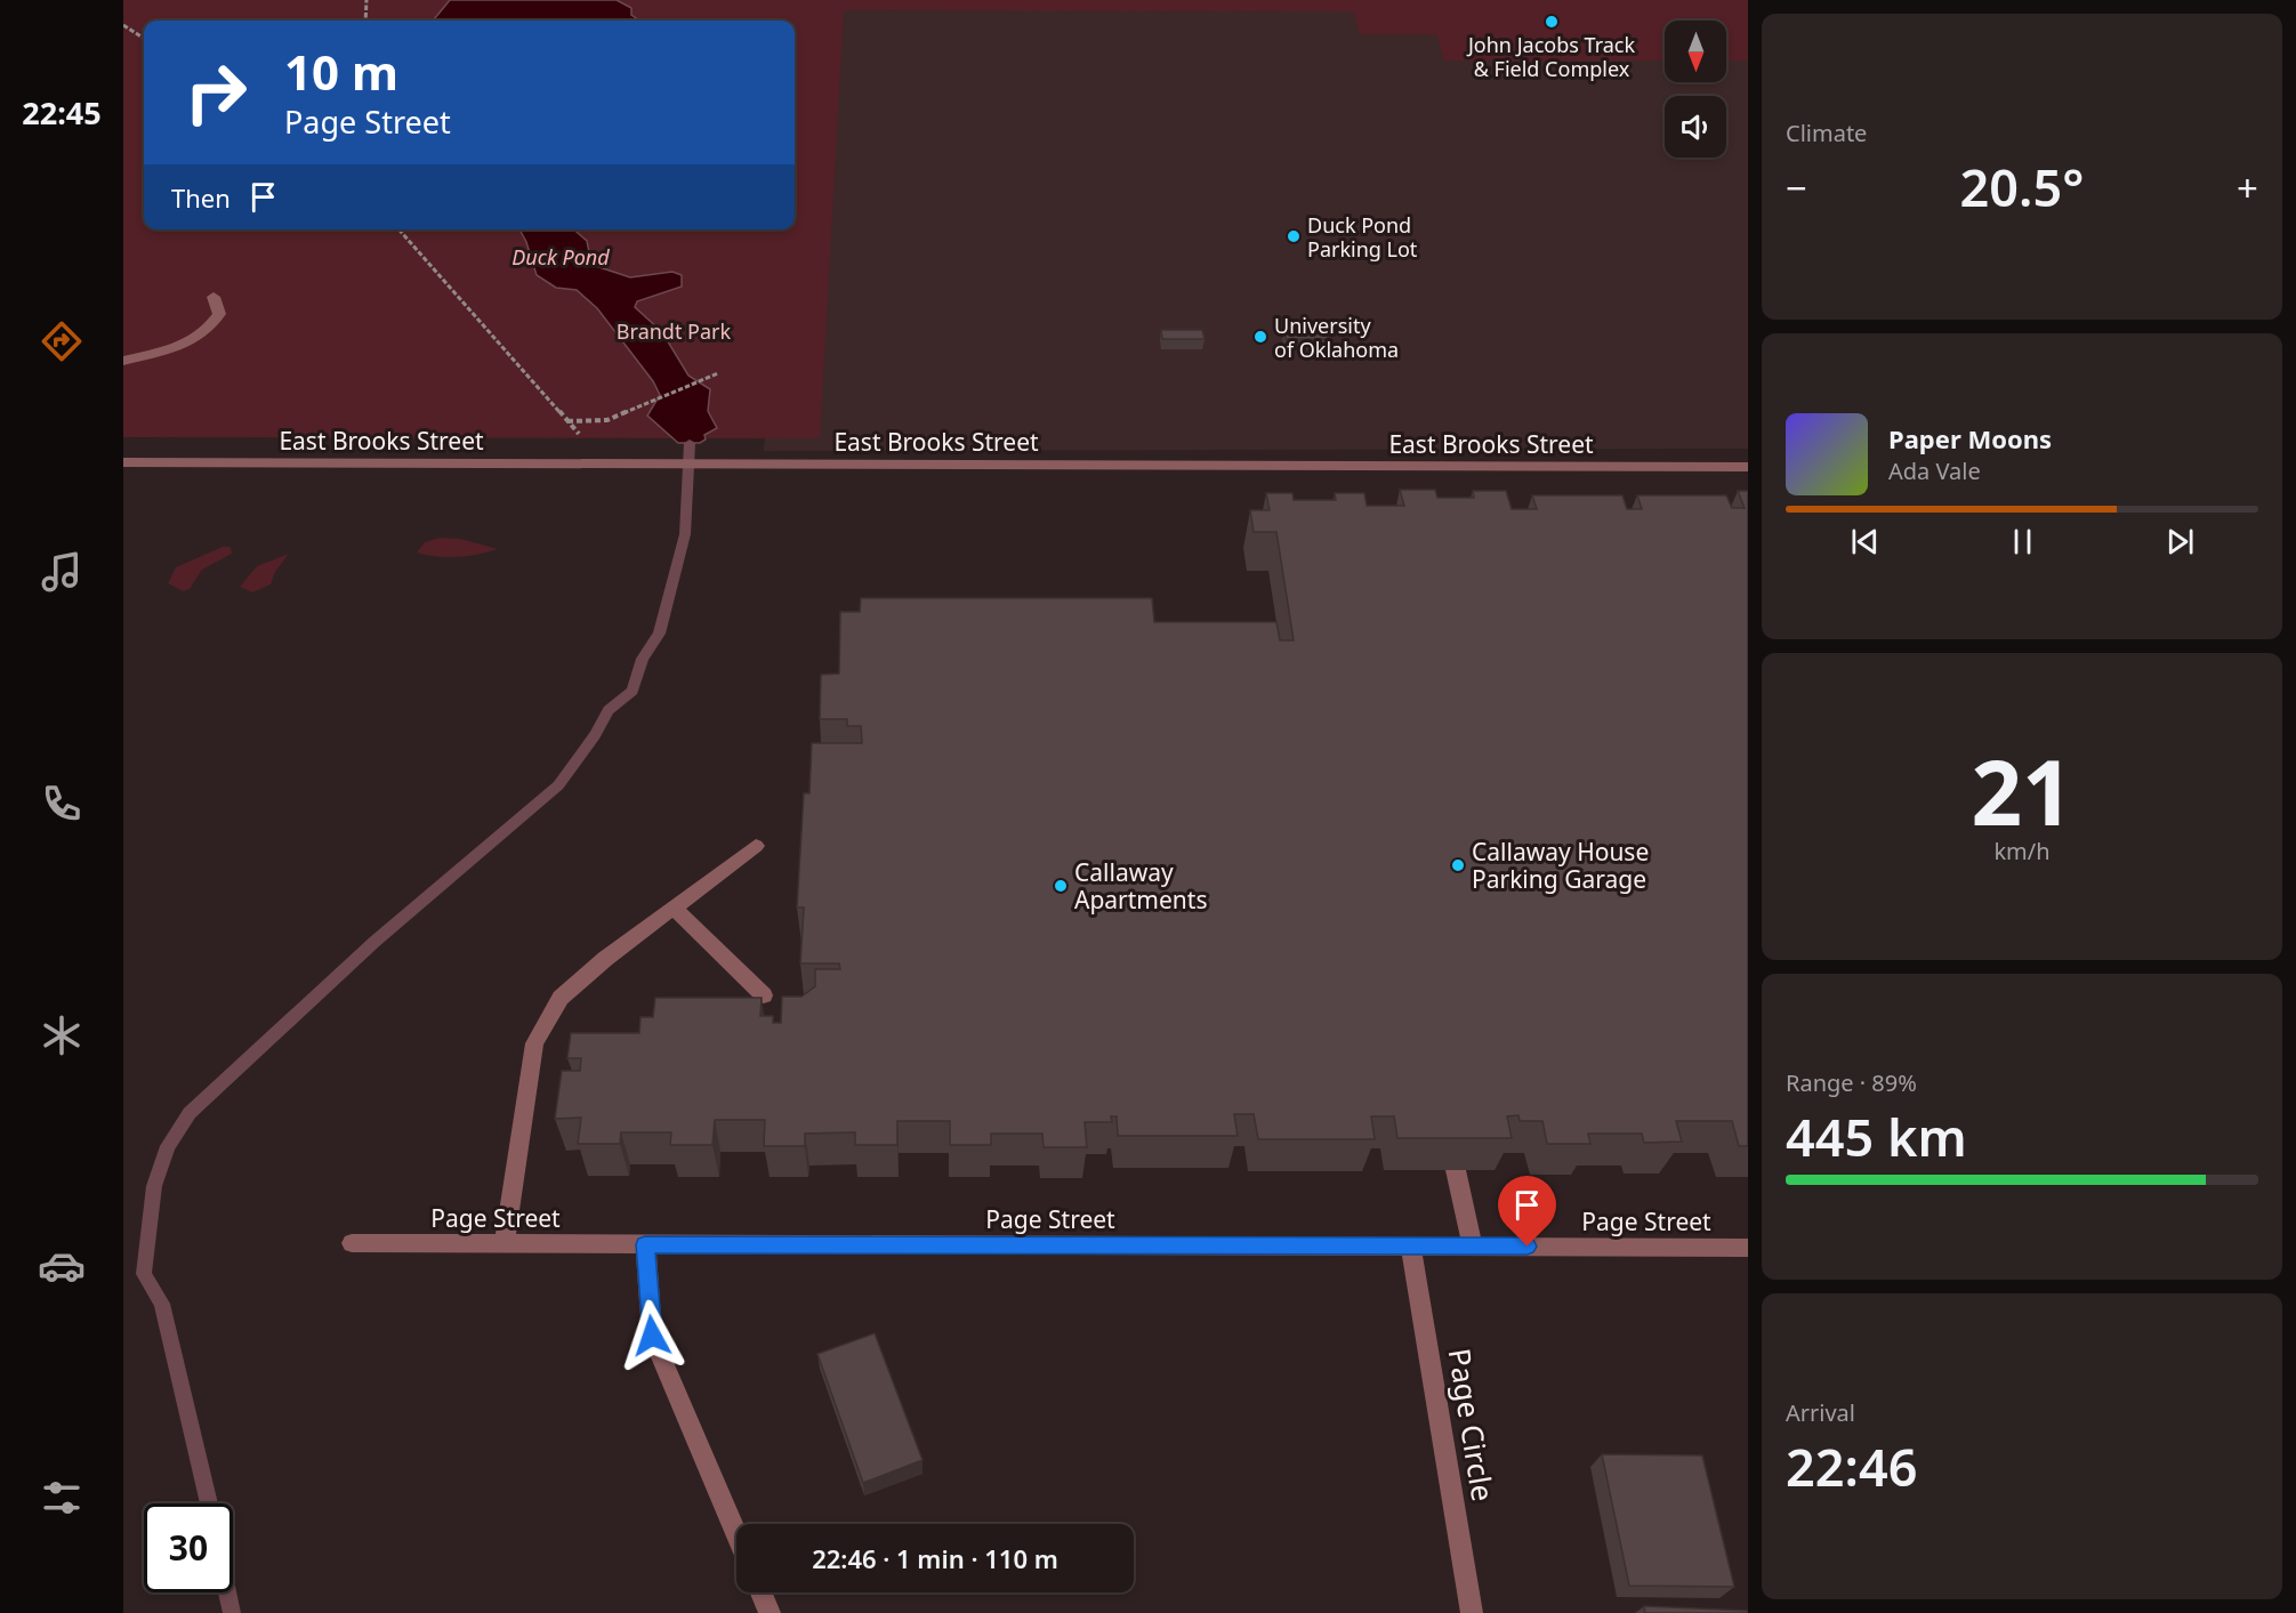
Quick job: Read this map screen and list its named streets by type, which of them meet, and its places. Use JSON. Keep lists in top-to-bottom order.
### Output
{
  "streets": {
    "street": ["East Brooks Street", "Page Street", "Page Circle"]
  },
  "crossings": [
    ["Page Street", "Page Circle"]
  ],
  "water": ["Duck Pond"],
  "parks": ["Brandt Park"],
  "places": [
    "John Jacobs Track & Field Complex",
    "Duck Pond Parking Lot",
    "University of Oklahoma",
    "Callaway House Parking Garage",
    "Callaway Apartments"
  ],
  "north": "bottom",
  "page": {
    "tabs": "22:45",
    "tile": [
      "Climate",
      ["21", "km/h"],
      ["Range · 89%", "445 km"],
      ["Arrival", "22:46"]
    ],
    "turn": ["10 m", "Page Street"],
    "heat": ["−", "20.5°", "+"],
    "then": "Then",
    "song": ["Paper Moons", "Ada Vale"],
    "limit": "30",
    "trip": "22:46 · 1 min · 110 m"
  }
}
